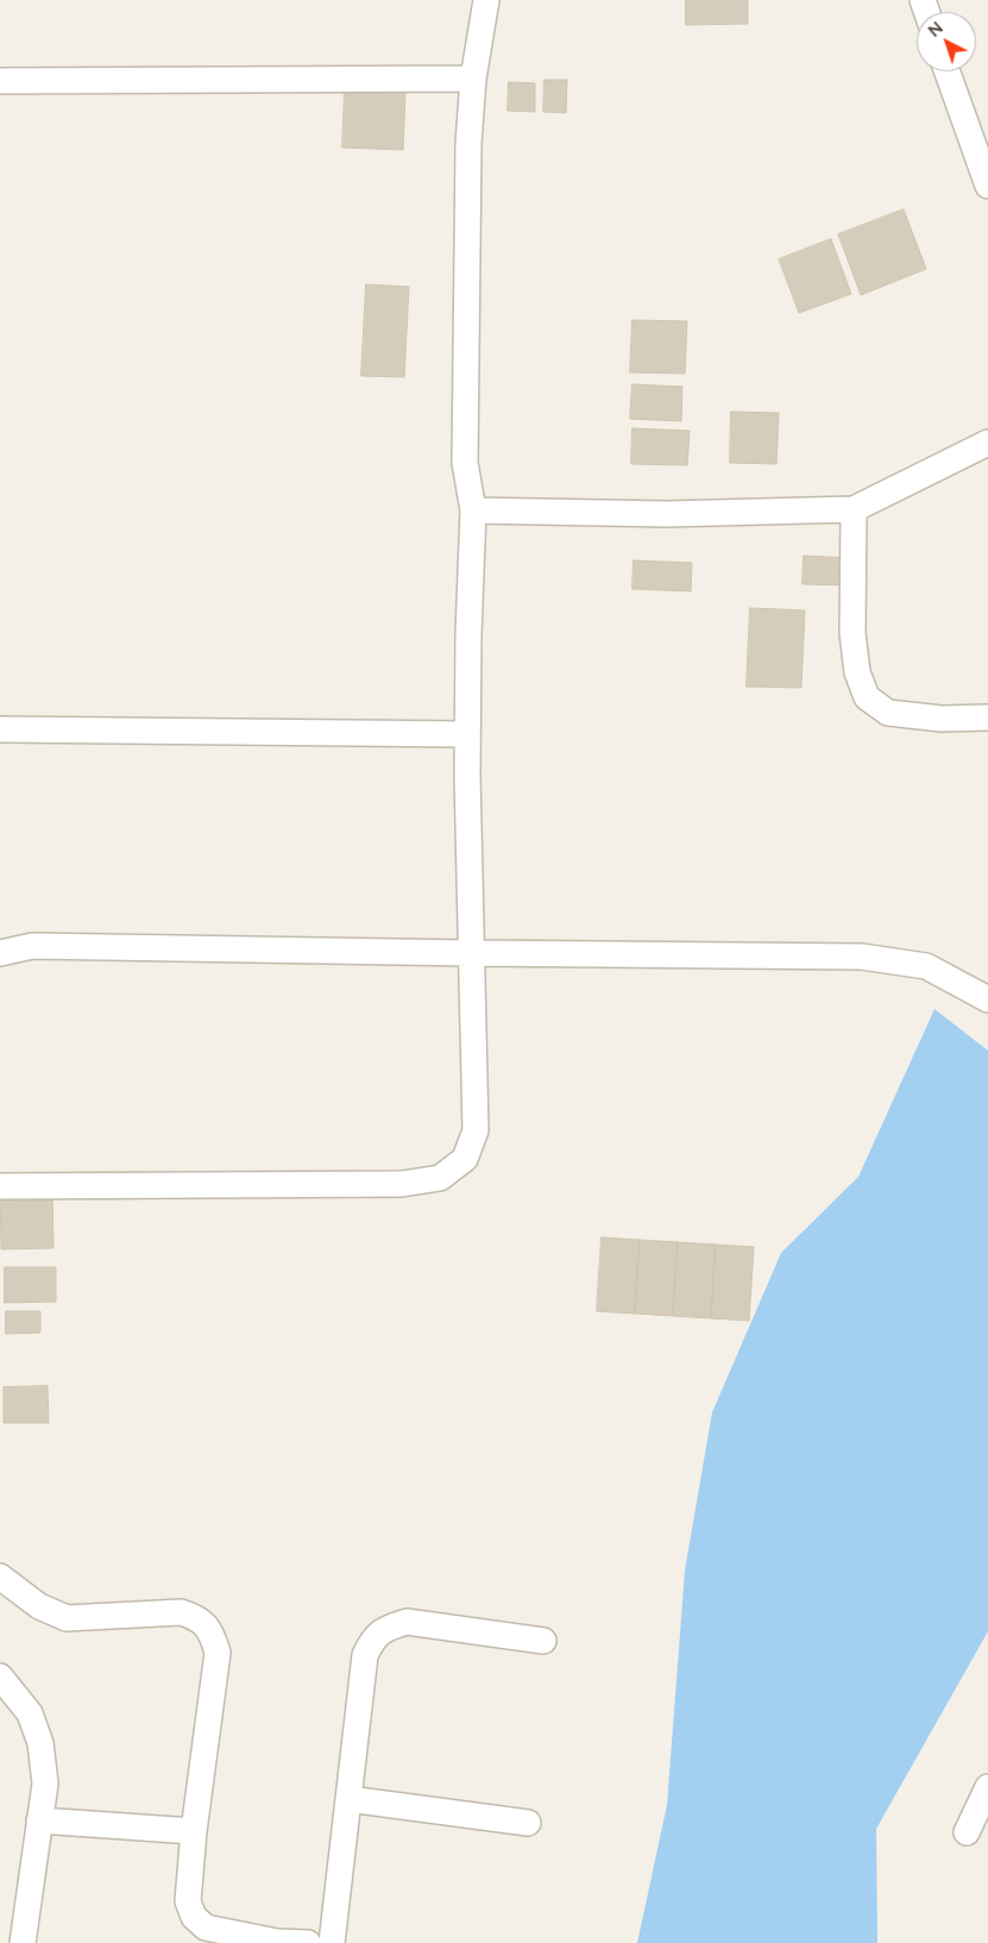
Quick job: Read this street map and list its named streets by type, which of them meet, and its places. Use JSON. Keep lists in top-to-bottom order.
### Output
{
  "north": "top left"
}
